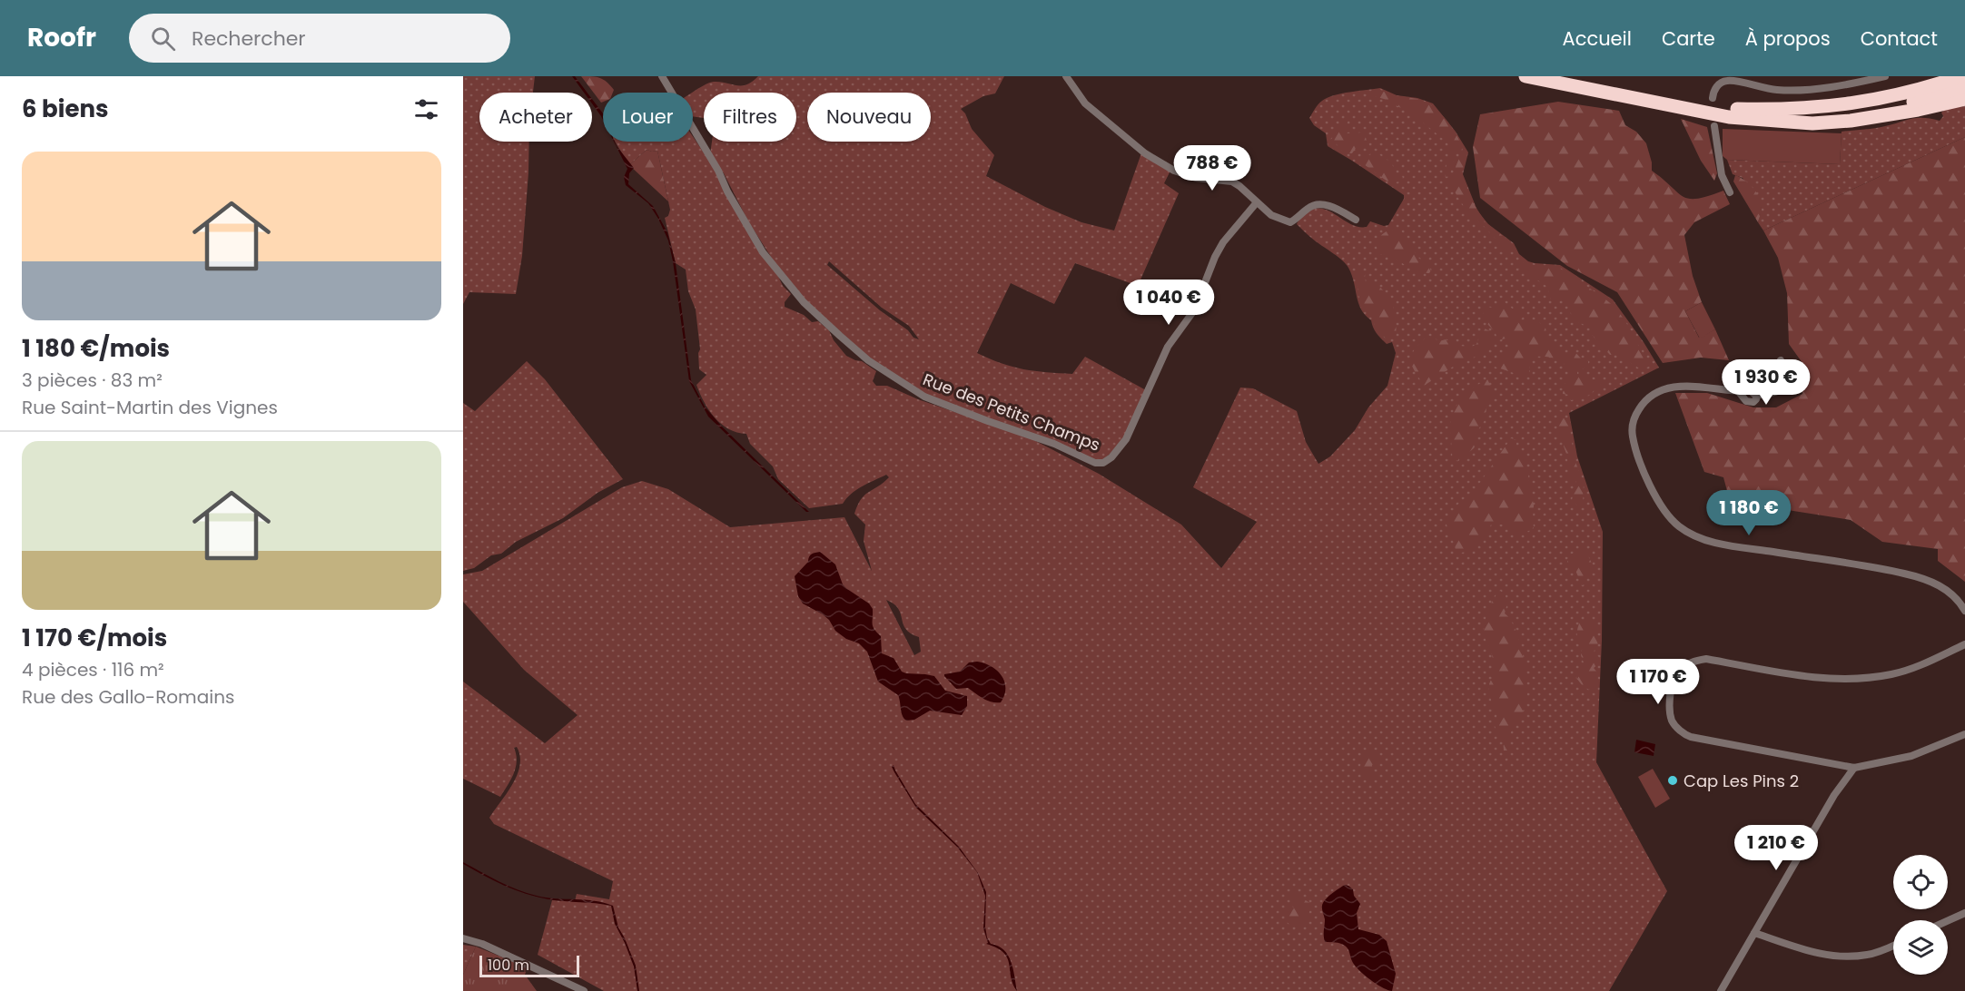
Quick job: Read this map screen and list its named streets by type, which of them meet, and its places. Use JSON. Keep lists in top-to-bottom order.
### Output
{
  "streets": {
    "street": ["Rue des Petits Champs"]
  },
  "places": ["Cap Les Pins 2"],
  "scale_bar": "100 m",
  "page": {
    "header": "Roofr",
    "search": "Rechercher",
    "nav": [
      "Accueil",
      "Carte",
      "À propos",
      "Contact"
    ],
    "heading": "6 biens",
    "chip": [
      "Acheter",
      "Louer",
      "Filtres",
      "Nouveau"
    ],
    "list": [
      {
        "name": "1 180 €/mois",
        "note": "3 pièces · 83 m² · Rue Saint-Martin des Vignes"
      },
      {
        "name": "1 170 €/mois",
        "note": "4 pièces · 116 m² · Rue des Gallo-Romains"
      }
    ],
    "price": [
      "788 €",
      "1 040 €",
      "1 930 €",
      "1 180 €",
      "1 170 €",
      "1 210 €"
    ],
    "scale": "100 m"
  }
}
